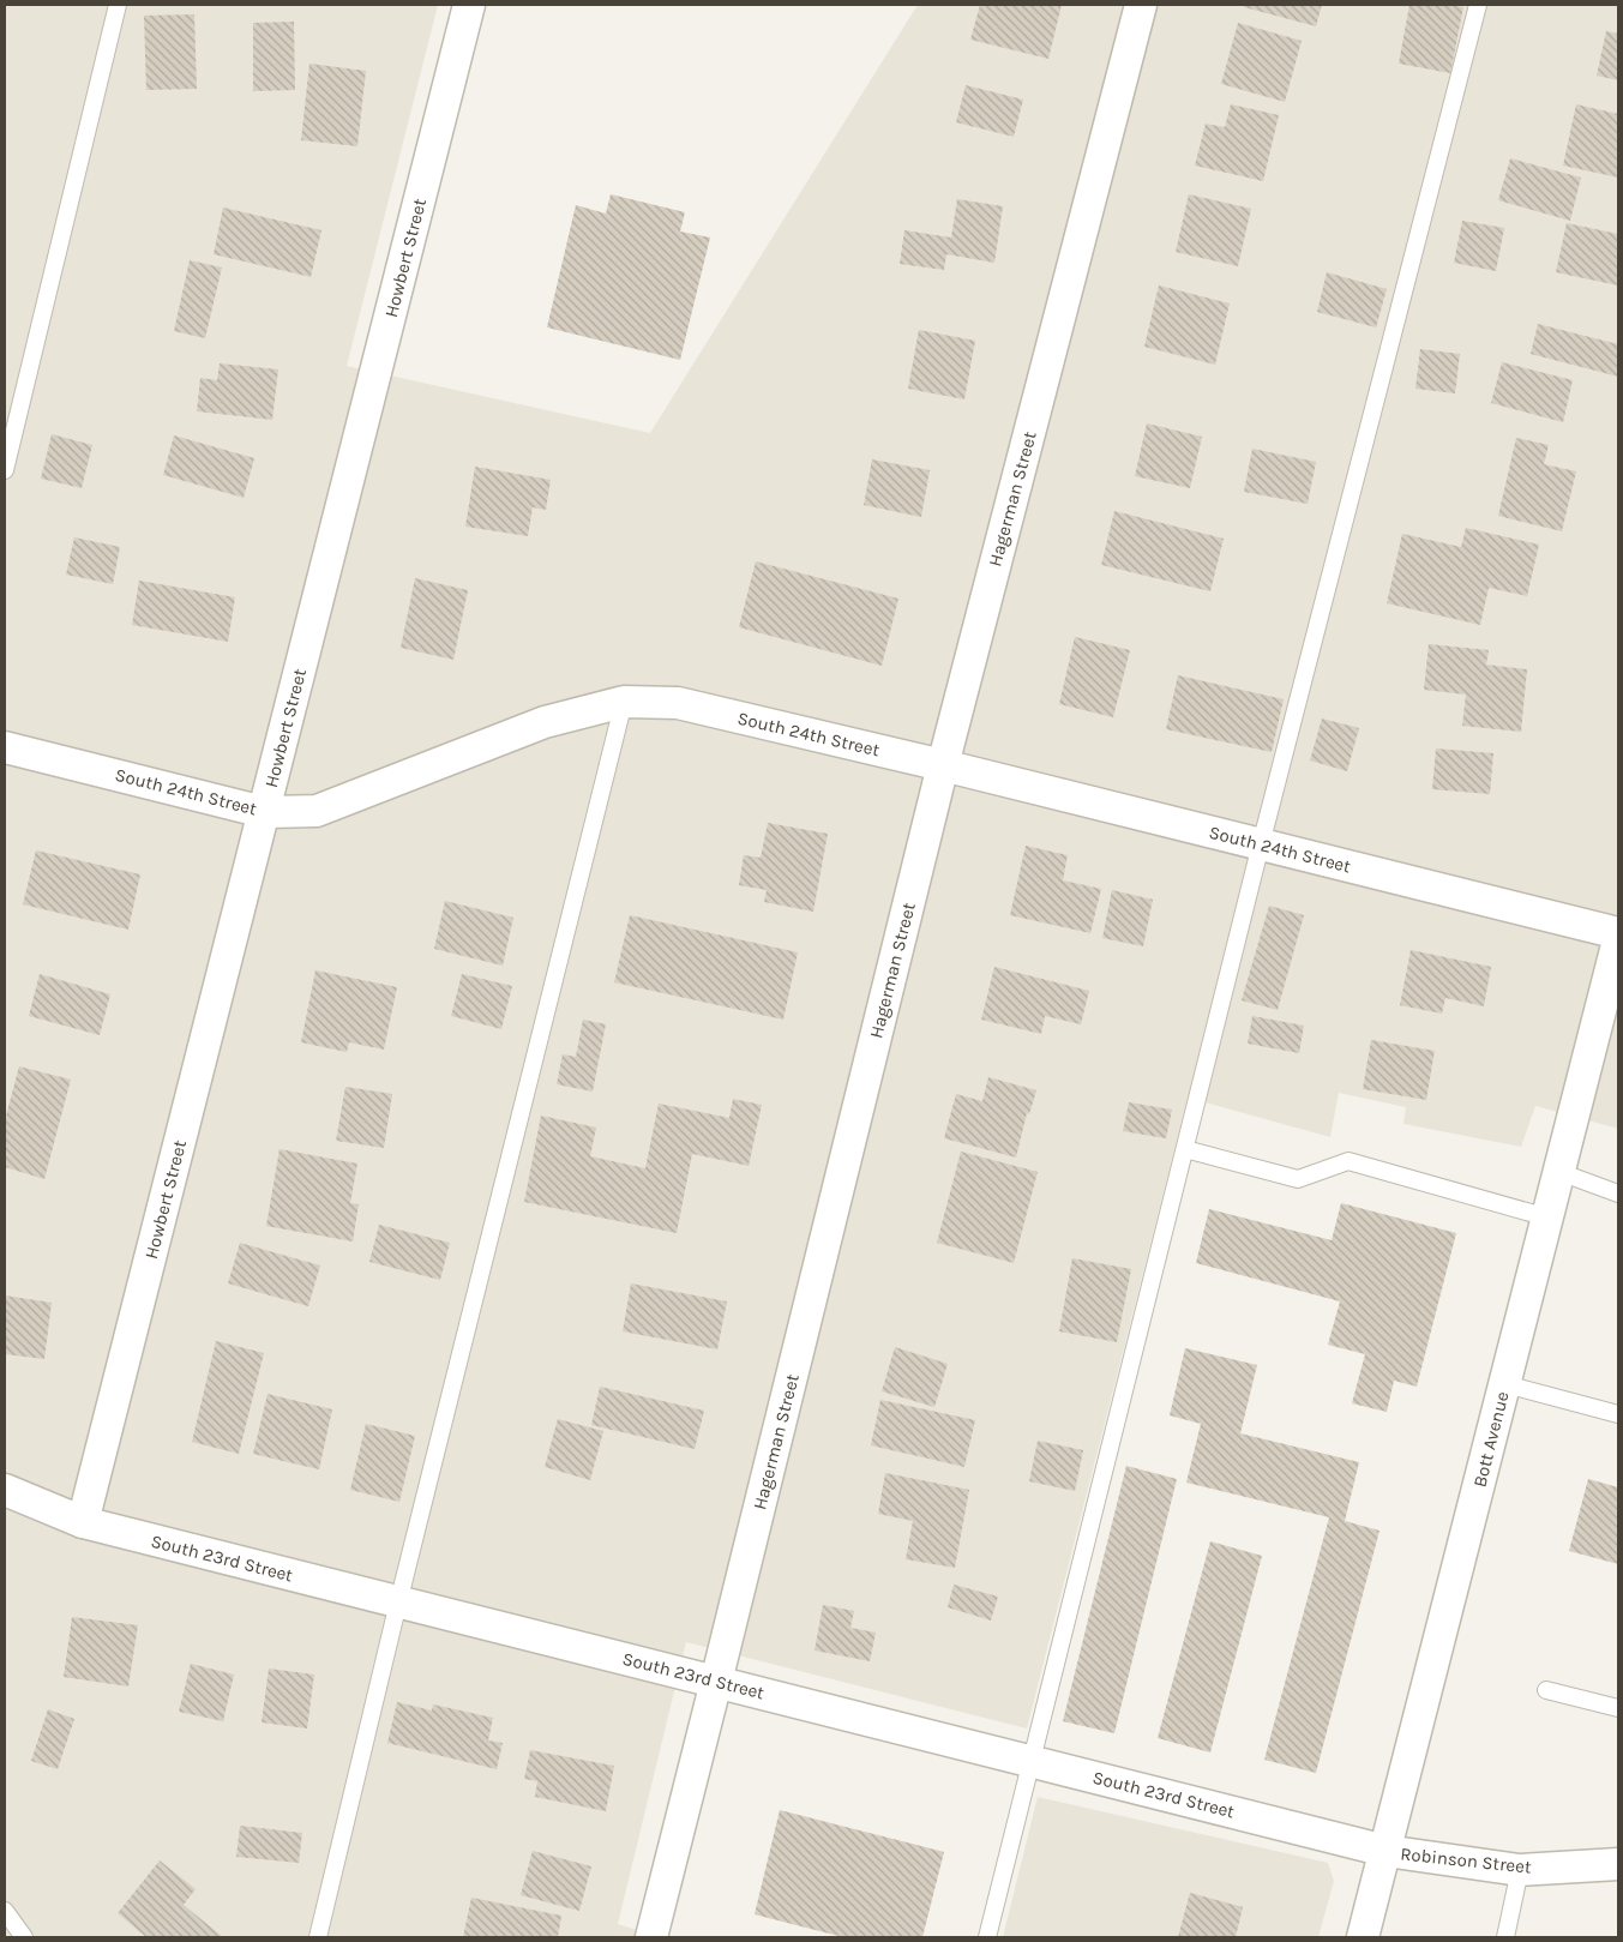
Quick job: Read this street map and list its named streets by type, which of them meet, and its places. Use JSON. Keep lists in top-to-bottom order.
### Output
{
  "streets": {
    "street": [
      "Howbert Street",
      "Hagerman Street",
      "South 24th Street",
      "Bott Avenue",
      "South 23rd Street",
      "Robinson Street"
    ]
  },
  "crossings": [
    ["Howbert Street", "South 24th Street"],
    ["Howbert Street", "South 23rd Street"],
    ["Hagerman Street", "South 24th Street"],
    ["Hagerman Street", "South 23rd Street"],
    ["Bott Avenue", "South 23rd Street"],
    ["Bott Avenue", "Robinson Street"],
    ["South 23rd Street", "Robinson Street"]
  ]
}
